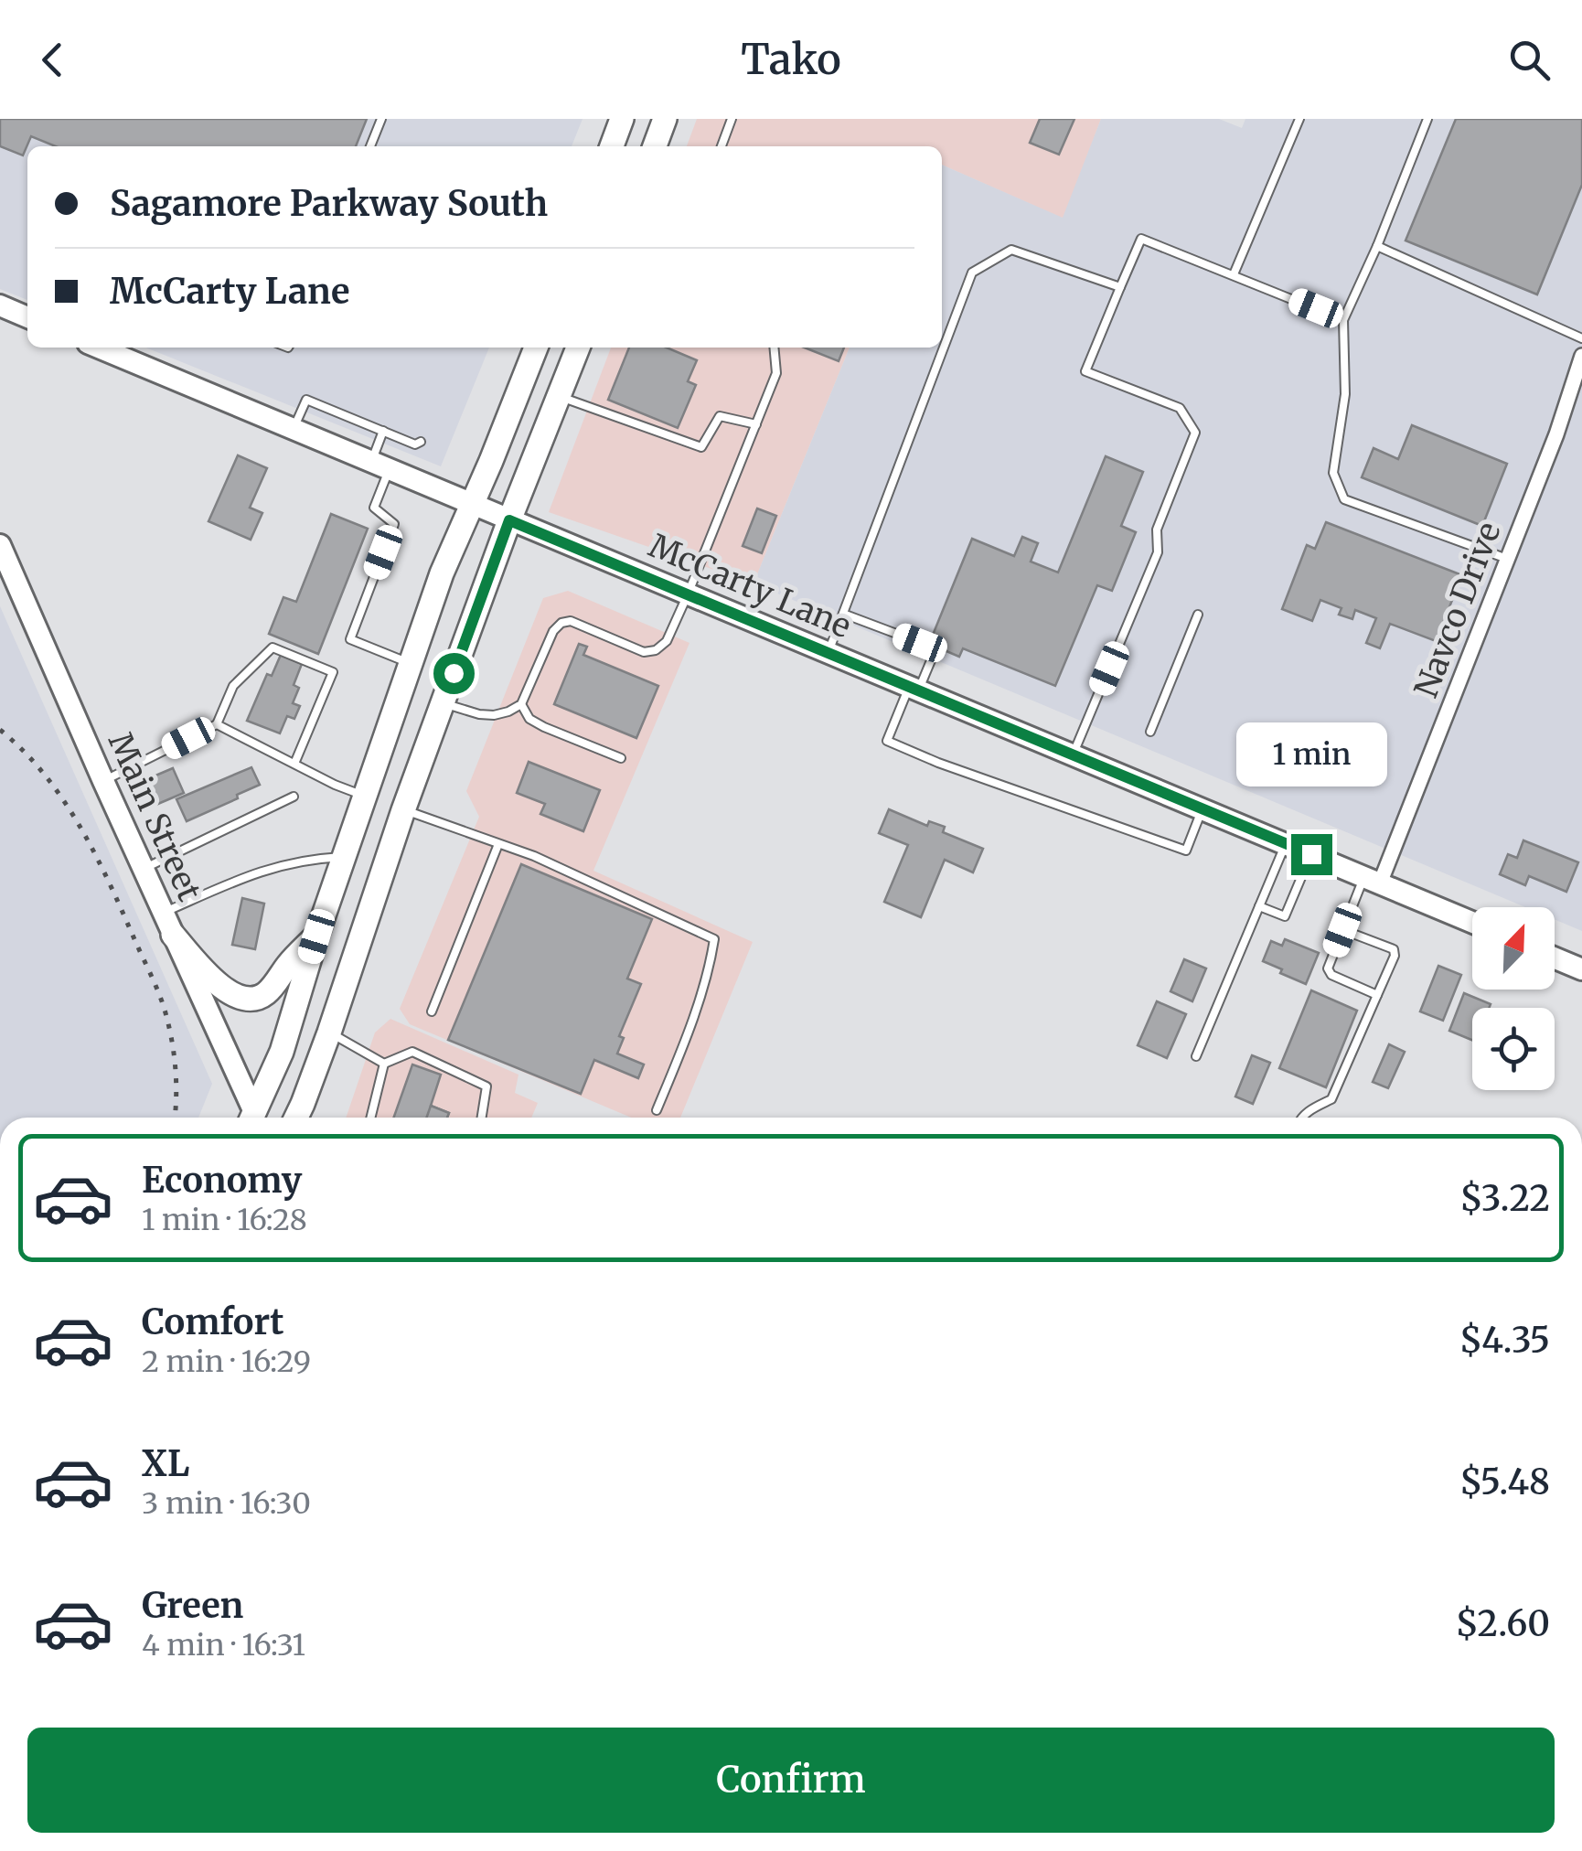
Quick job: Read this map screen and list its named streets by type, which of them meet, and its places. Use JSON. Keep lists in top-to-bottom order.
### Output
{
  "streets": {
    "main road": ["McCarty Lane", "Main Street"],
    "street": ["Navco Drive"]
  },
  "crossings": [
    ["McCarty Lane", "Navco Drive"]
  ],
  "north": "top right",
  "page": {
    "header": "Tako",
    "banner": ["Sagamore Parkway South", "McCarty Lane"],
    "bubble": "1 min",
    "list": [
      {
        "name": "Economy",
        "note": "1 min · 16:28",
        "value": "$3.22"
      },
      {
        "name": "Comfort",
        "note": "2 min · 16:29",
        "value": "$4.35"
      },
      {
        "name": "XL",
        "note": "3 min · 16:30",
        "value": "$5.48"
      },
      {
        "name": "Green",
        "note": "4 min · 16:31",
        "value": "$2.60"
      }
    ],
    "buttons": "Confirm"
  }
}
